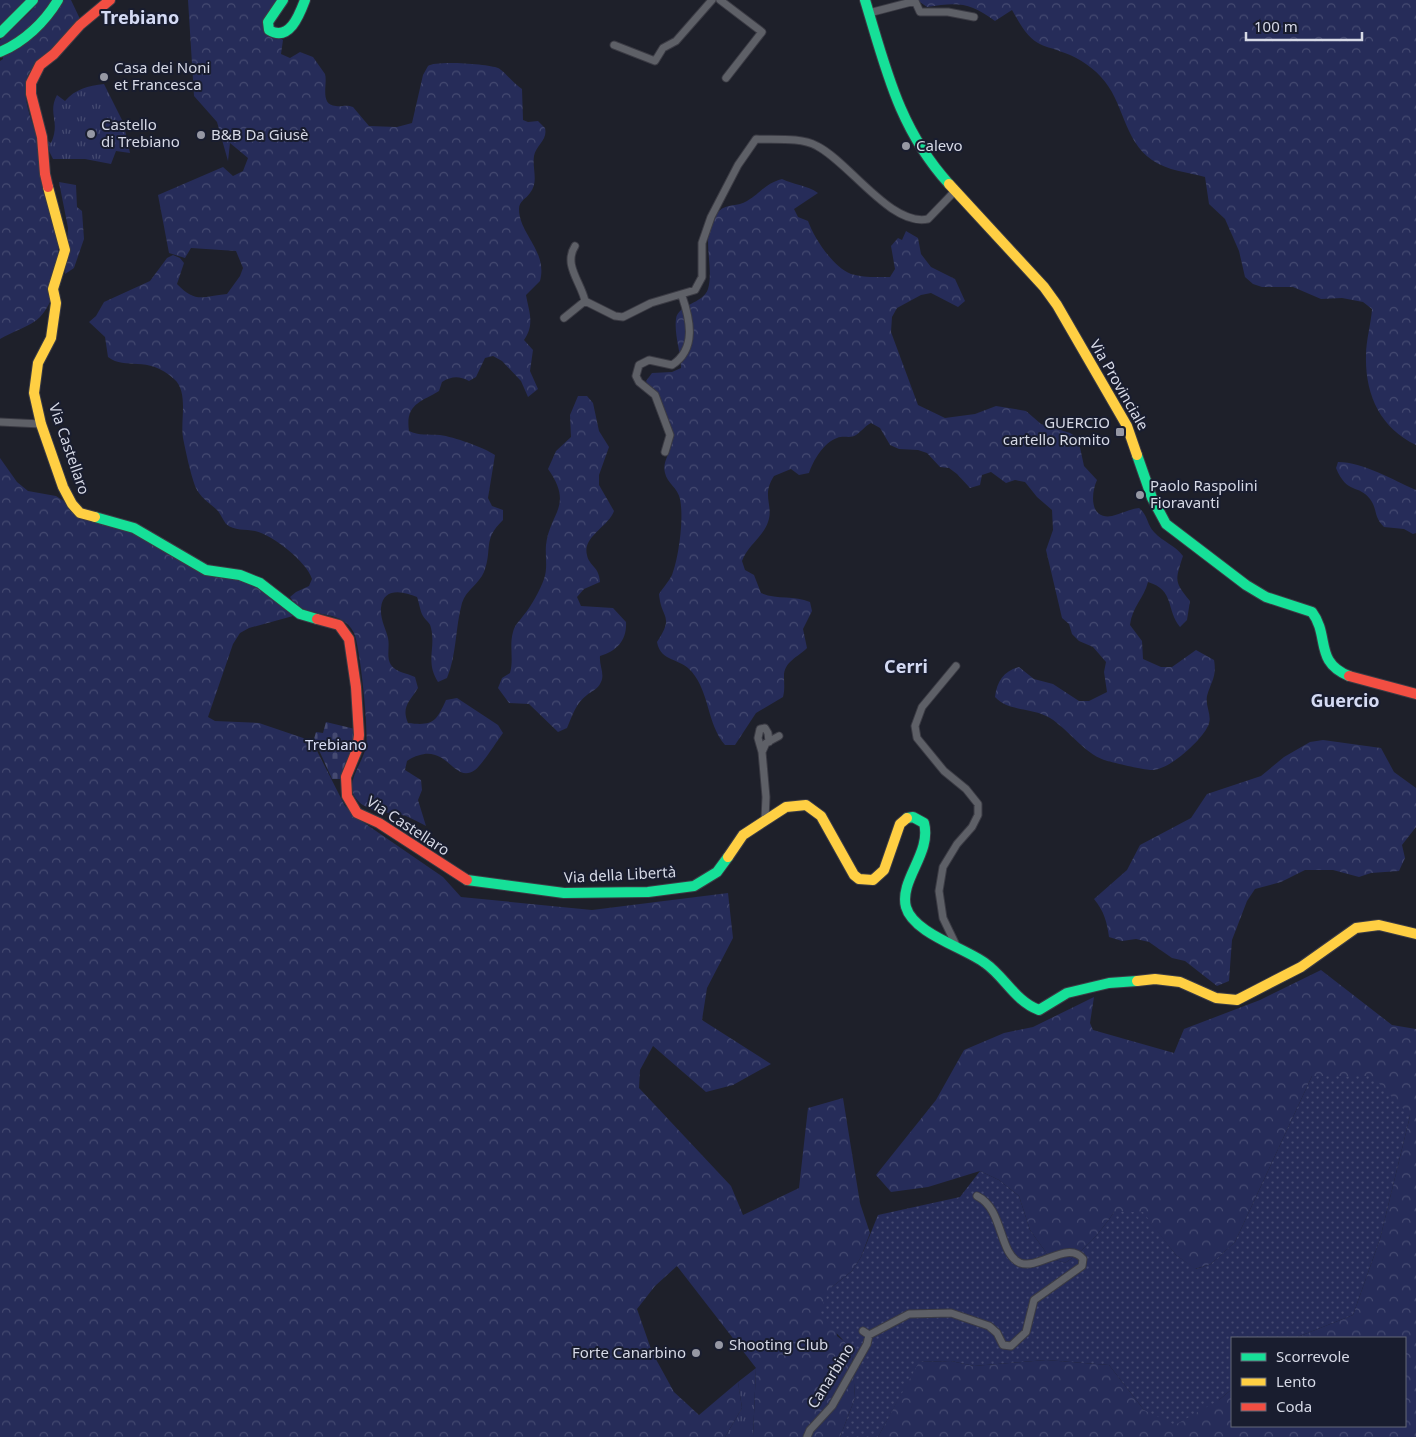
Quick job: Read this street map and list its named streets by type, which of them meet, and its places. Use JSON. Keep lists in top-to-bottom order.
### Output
{
  "streets": {
    "street": [
      "Via Provinciale",
      "Via Castellaro",
      "Via della Libertà",
      "Canarbino"
    ]
  },
  "crossings": [
    ["Via Castellaro", "Via della Libertà"]
  ],
  "districts": ["Trebiano", "Cerri", "Guercio"],
  "parks": ["Trebiano"],
  "places": {
    "other": [
      "Casa dei Noni et Francesca",
      "Castello di Trebiano",
      "B&B Da Giusè",
      "Calevo",
      "Paolo Raspolini Fioravanti",
      "Shooting Club",
      "Forte Canarbino"
    ],
    "transit": ["GUERCIO cartello Romito"]
  },
  "legend": ["Scorrevole", "Lento", "Coda"],
  "scale_bar": "100 m"
}
